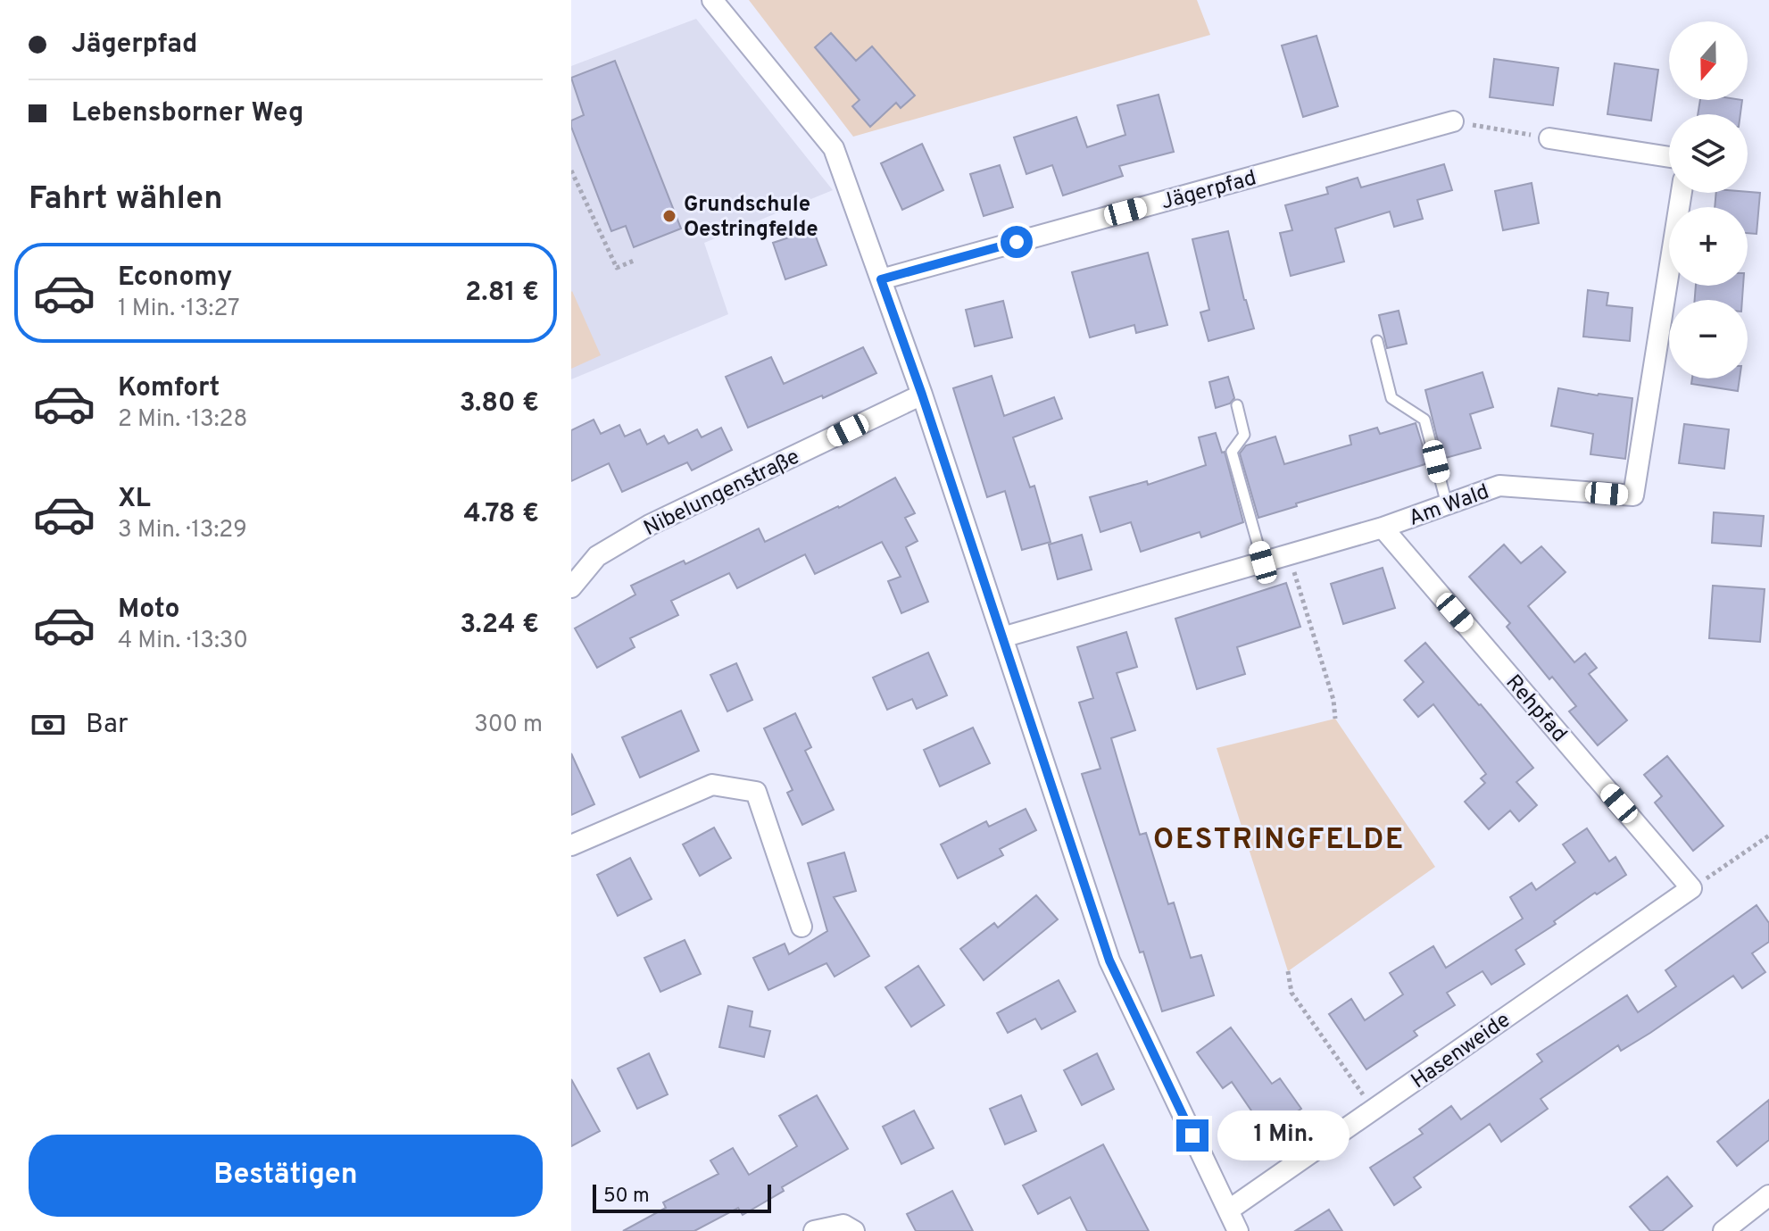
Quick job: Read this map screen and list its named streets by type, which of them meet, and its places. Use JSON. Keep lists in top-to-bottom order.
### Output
{
  "streets": {
    "street": [
      "Jägerpfad",
      "Nibelungenstraße",
      "Am Wald",
      "Rehpfad",
      "Hasenweide"
    ]
  },
  "crossings": [
    ["Am Wald", "Rehpfad"],
    ["Rehpfad", "Hasenweide"]
  ],
  "districts": ["OESTRINGFELDE"],
  "places": ["Grundschule Oestringfelde"],
  "scale_bar": "50 m",
  "north": "bottom",
  "page": {
    "banner": ["Jägerpfad", "Lebensborner Weg"],
    "map_buttons": ["+", "−"],
    "heading": "Fahrt wählen",
    "list": [
      {
        "name": "Economy",
        "note": "1 Min. · 13:27",
        "value": "2.81 €"
      },
      {
        "name": "Komfort",
        "note": "2 Min. · 13:28",
        "value": "3.80 €"
      },
      {
        "name": "XL",
        "note": "3 Min. · 13:29",
        "value": "4.78 €"
      },
      {
        "name": "Moto",
        "note": "4 Min. · 13:30",
        "value": "3.24 €"
      }
    ],
    "pay": ["Bar", "300 m"],
    "bubble": "1 Min.",
    "buttons": "Bestätigen",
    "scale": "50 m"
  }
}
